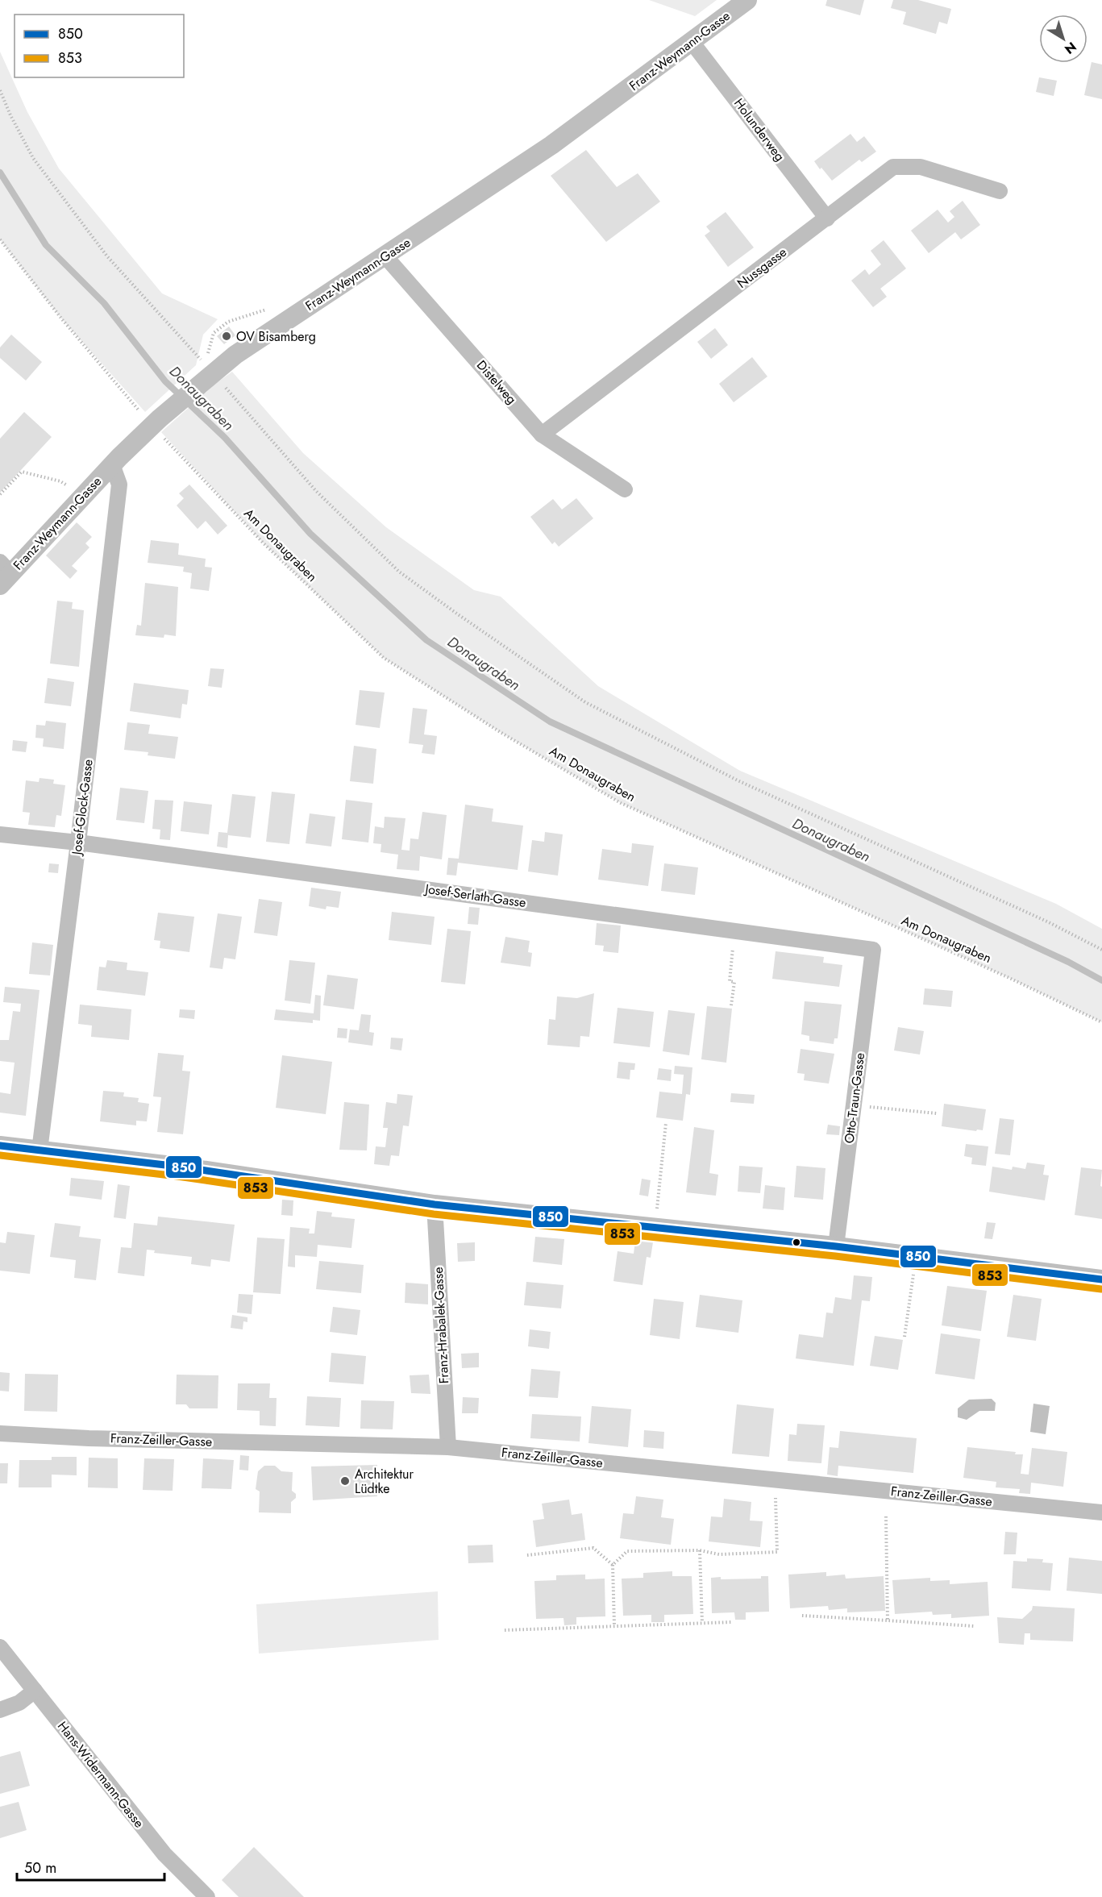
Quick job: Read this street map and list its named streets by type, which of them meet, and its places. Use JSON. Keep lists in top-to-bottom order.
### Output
{
  "streets": {
    "street": [
      "Franz-Weymann-Gasse",
      "Holunderweg",
      "Nussgasse",
      "Distelweg",
      "Josef-Glock-Gasse",
      "Josef-Serlath-Gasse",
      "Otto-Traun-Gasse",
      "Franz-Hrabalek-Gasse",
      "Franz-Zeiller-Gasse",
      "Hans-Widermann-Gasse"
    ],
    "path": ["Am Donaugraben"]
  },
  "crossings": [
    ["Franz-Weymann-Gasse", "Holunderweg"],
    ["Franz-Weymann-Gasse", "Distelweg"],
    ["Franz-Weymann-Gasse", "Am Donaugraben"],
    ["Franz-Weymann-Gasse", "Josef-Glock-Gasse"],
    ["Holunderweg", "Nussgasse"],
    ["Nussgasse", "Distelweg"],
    ["Josef-Glock-Gasse", "Josef-Serlath-Gasse"],
    ["Josef-Serlath-Gasse", "Otto-Traun-Gasse"],
    ["Franz-Hrabalek-Gasse", "Franz-Zeiller-Gasse"]
  ],
  "water": ["Donaugraben"],
  "places": ["OV Bisamberg", "Architektur Lüdtke"],
  "lines": ["transit line 850", "transit line 853"],
  "legend": ["850", "853"],
  "scale_bar": "50 m",
  "north": "bottom right"
}
